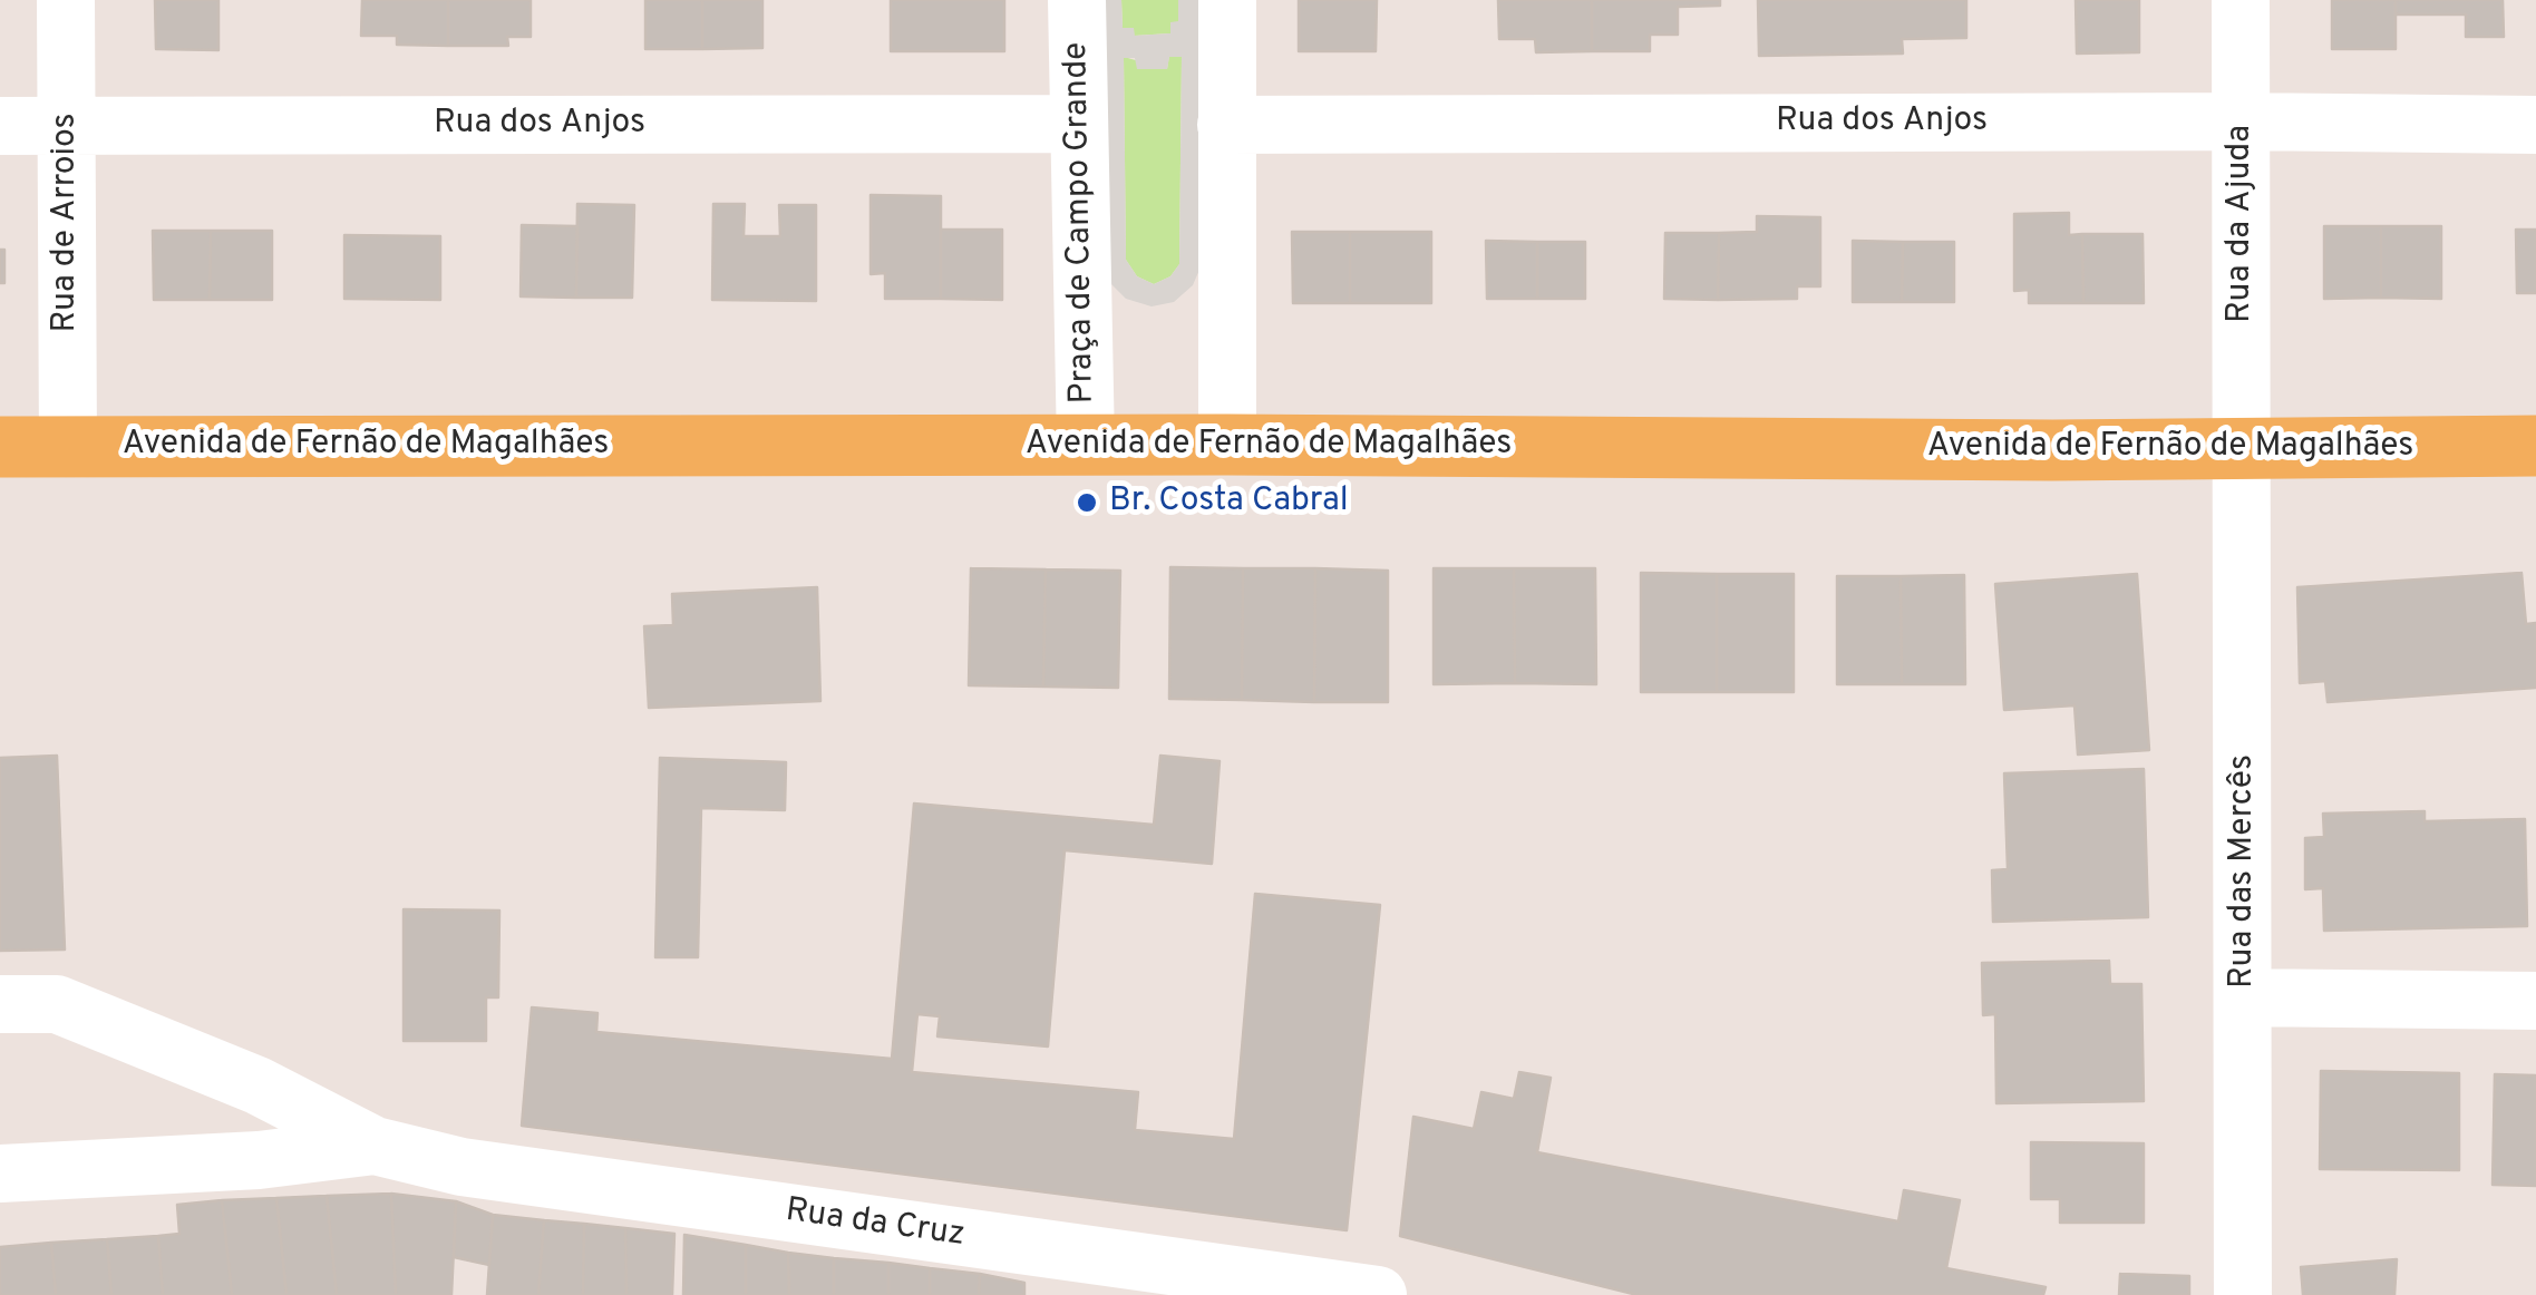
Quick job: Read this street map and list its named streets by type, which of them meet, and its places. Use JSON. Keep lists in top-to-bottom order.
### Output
{
  "streets": {
    "main road": ["Avenida de Fernão de Magalhães"],
    "street": [
      "Rua dos Anjos",
      "Rua de Arroios",
      "Praça de Campo Grande",
      "Rua da Ajuda",
      "Rua das Mercês",
      "Rua da Cruz"
    ]
  },
  "crossings": [
    ["Rua dos Anjos", "Rua de Arroios"],
    ["Rua dos Anjos", "Praça de Campo Grande"],
    ["Rua dos Anjos", "Rua da Ajuda"],
    ["Rua de Arroios", "Avenida de Fernão de Magalhães"],
    ["Praça de Campo Grande", "Avenida de Fernão de Magalhães"],
    ["Rua da Ajuda", "Avenida de Fernão de Magalhães"],
    ["Rua da Ajuda", "Rua das Mercês"],
    ["Avenida de Fernão de Magalhães", "Rua das Mercês"]
  ],
  "places": ["Br. Costa Cabral"]
}
